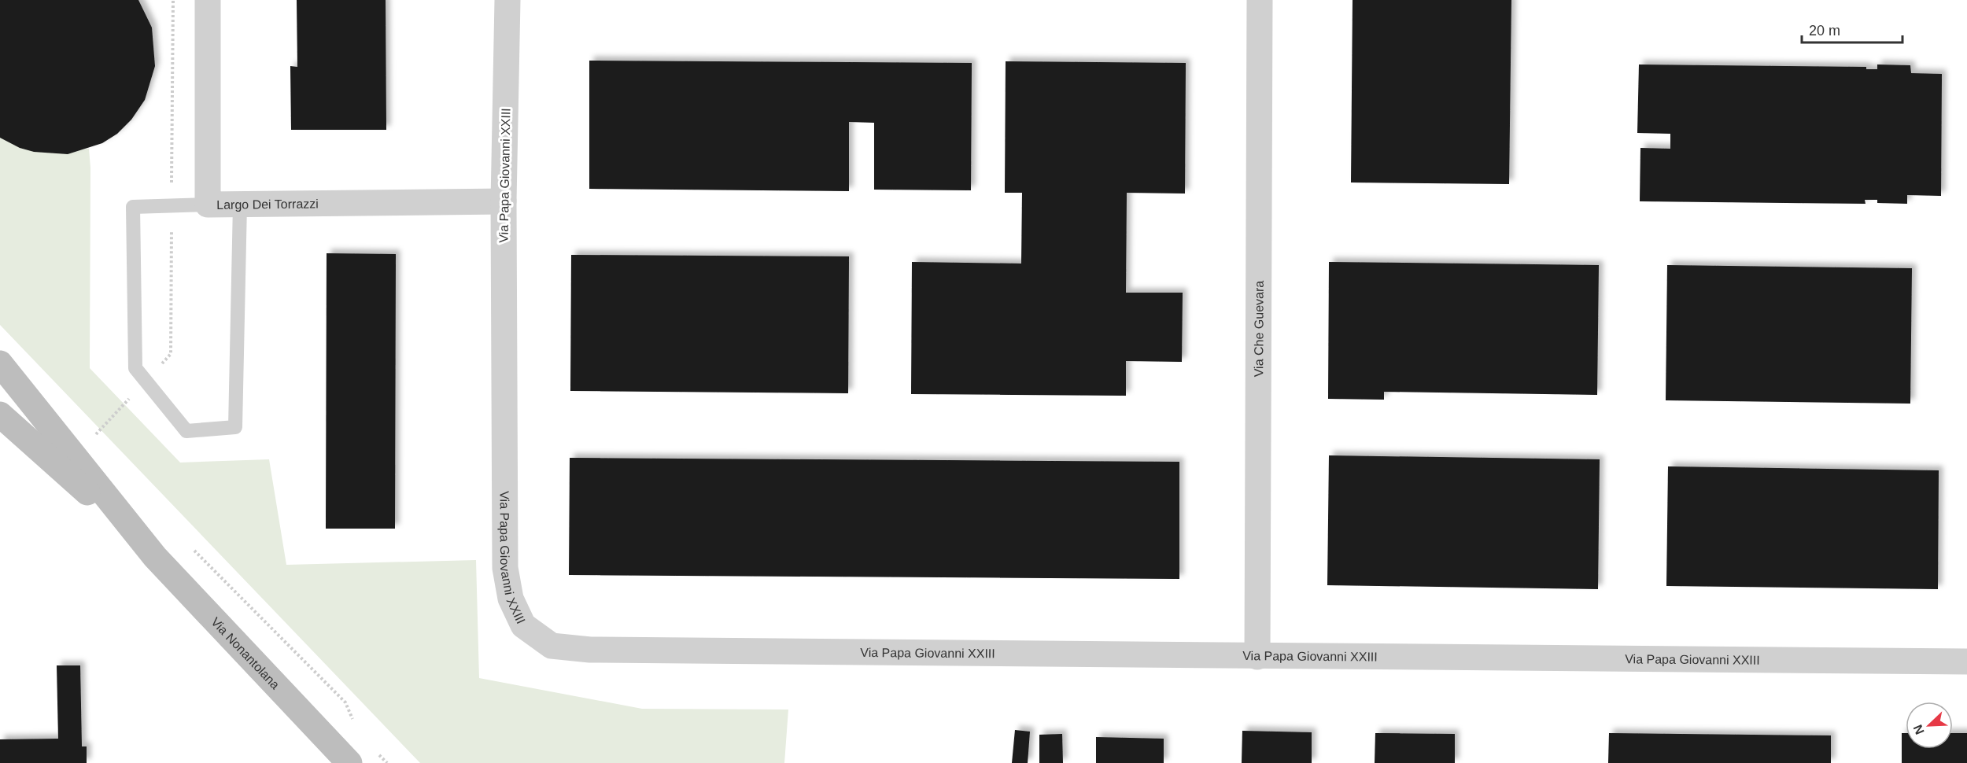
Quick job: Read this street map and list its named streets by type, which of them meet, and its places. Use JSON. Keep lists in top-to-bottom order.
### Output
{
  "streets": {
    "main road": ["Via Nonantolana"],
    "street": ["Via Papa Giovanni XXIII", "Largo Dei Torrazzi", "Via Che Guevara"]
  },
  "crossings": [
    ["Via Papa Giovanni XXIII", "Largo Dei Torrazzi"],
    ["Via Papa Giovanni XXIII", "Via Che Guevara"]
  ],
  "scale_bar": "20 m",
  "north": "bottom left"
}
